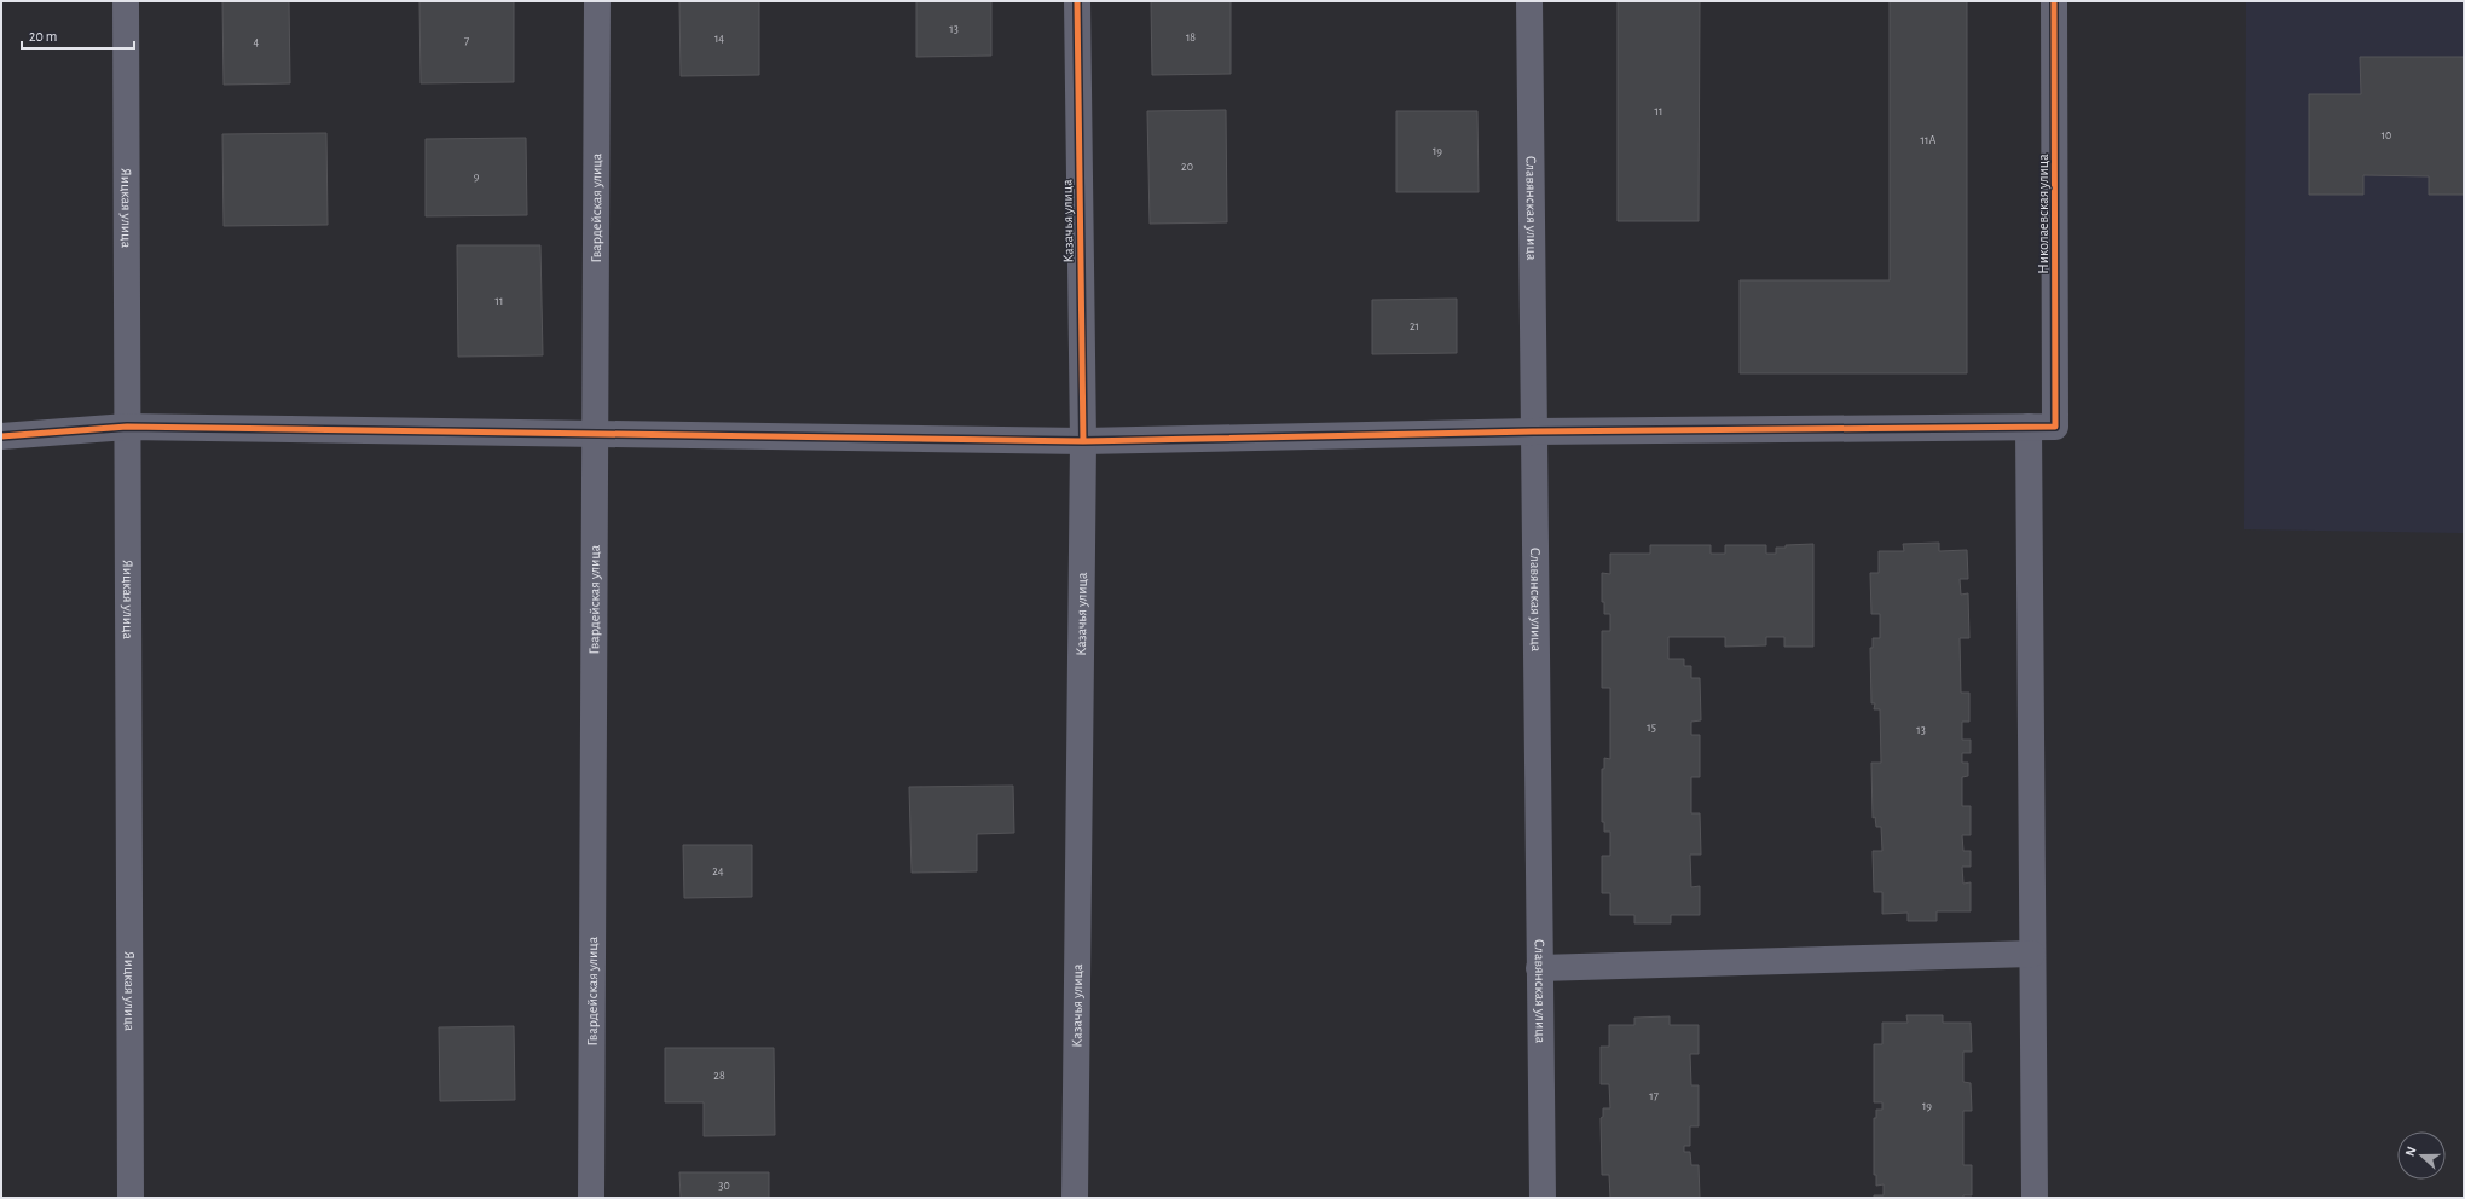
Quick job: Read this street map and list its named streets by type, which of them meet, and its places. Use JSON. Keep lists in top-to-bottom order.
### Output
{
  "streets": {
    "street": [
      "Яицкая улица",
      "Гвардейская улица",
      "Славянская улица",
      "Николаевская улица",
      "Казачья улица"
    ]
  },
  "house_numbers": [
    "13",
    "18",
    "14",
    "7",
    "4",
    "11",
    "10",
    "11А",
    "19",
    "20",
    "9",
    "11",
    "21",
    "15",
    "13",
    "24",
    "28",
    "17",
    "19",
    "30"
  ],
  "scale_bar": "20 m",
  "north": "left"
}
